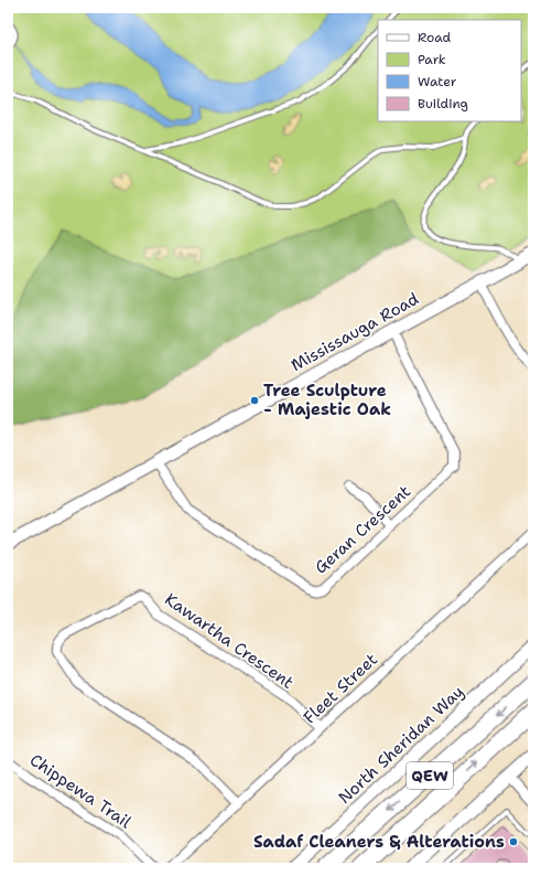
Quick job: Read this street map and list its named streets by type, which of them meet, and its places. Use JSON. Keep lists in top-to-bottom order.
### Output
{
  "streets": {
    "highway": ["QEW"],
    "main road": ["Mississauga Road", "North Sheridan Way"],
    "street": [
      "Geran Crescent",
      "Kawartha Crescent",
      "Fleet Street",
      "Chippewa Trail"
    ]
  },
  "crossings": [
    ["Mississauga Road", "Geran Crescent"],
    ["Kawartha Crescent", "Fleet Street"]
  ],
  "places": ["Tree Sculpture - Majestic Oak", "Sadaf Cleaners & Alterations"],
  "legend": [
    "Road",
    "Park",
    "Water",
    "Building"
  ]
}
